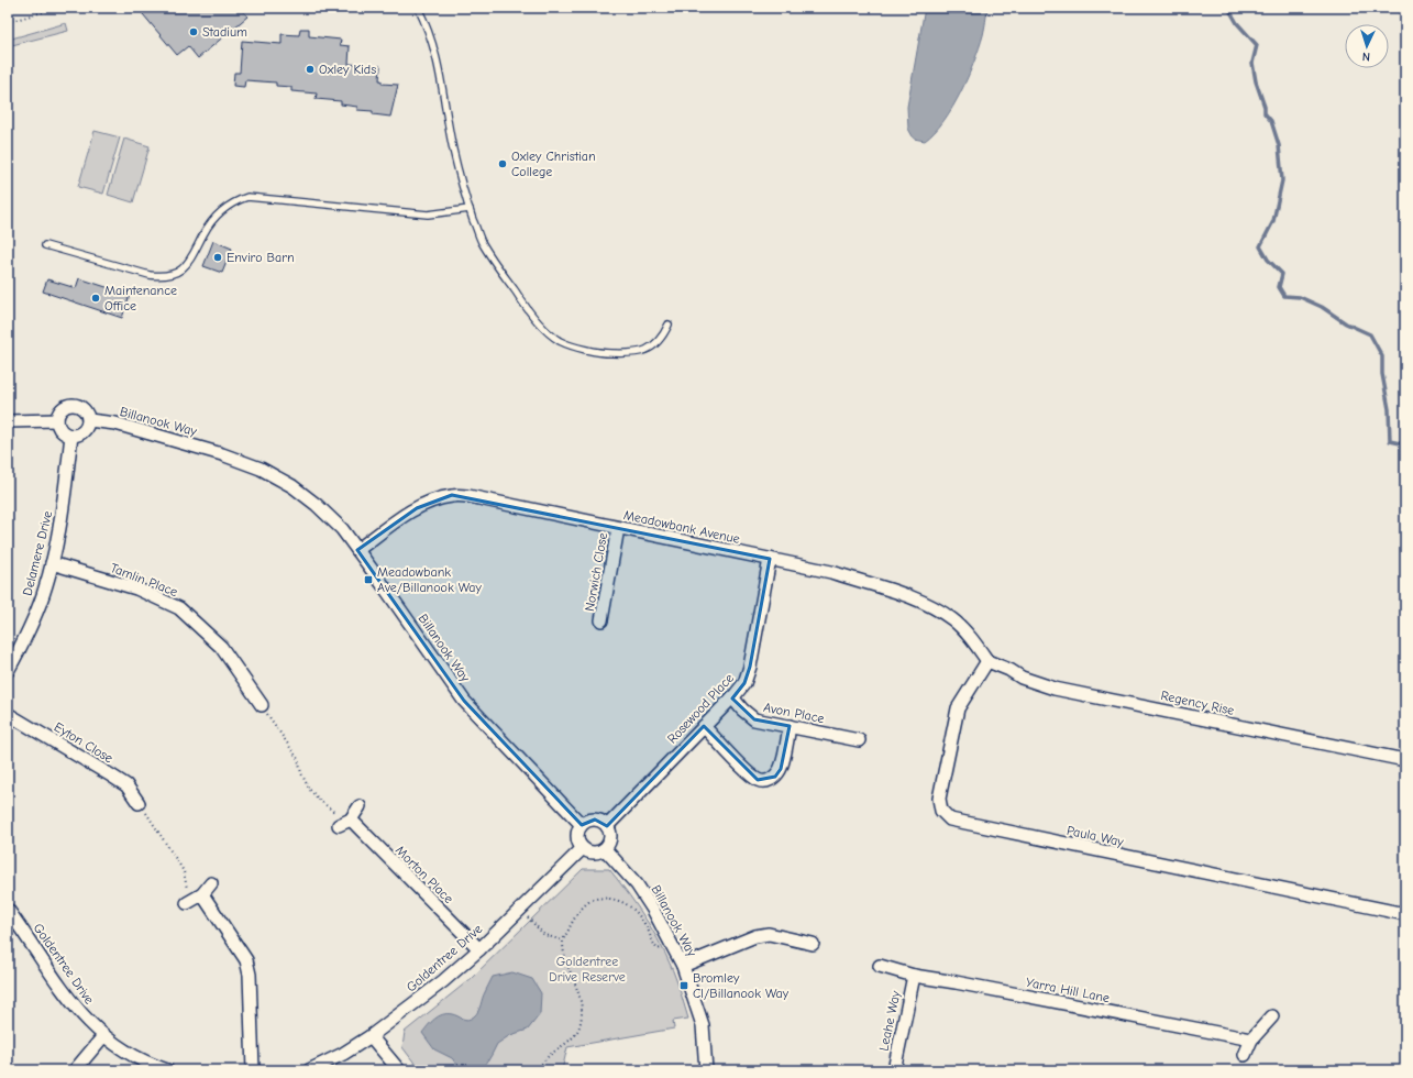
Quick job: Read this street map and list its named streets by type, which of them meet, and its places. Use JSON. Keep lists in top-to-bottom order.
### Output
{
  "streets": {
    "street": [
      "Billanook Way",
      "Meadowbank Avenue",
      "Delamere Drive",
      "Norwich Close",
      "Tamlin Place",
      "Regency Rise",
      "Rosewood Place",
      "Avon Place",
      "Eyton Close",
      "Paula Way",
      "Morton Place",
      "Goldentree Drive",
      "Yarra Hill Lane",
      "Leahe Way"
    ]
  },
  "crossings": [
    ["Billanook Way", "Meadowbank Avenue"],
    ["Billanook Way", "Delamere Drive"],
    ["Billanook Way", "Rosewood Place"],
    ["Billanook Way", "Goldentree Drive"],
    ["Meadowbank Avenue", "Norwich Close"],
    ["Meadowbank Avenue", "Regency Rise"],
    ["Meadowbank Avenue", "Rosewood Place"],
    ["Meadowbank Avenue", "Paula Way"],
    ["Delamere Drive", "Tamlin Place"],
    ["Regency Rise", "Paula Way"],
    ["Rosewood Place", "Avon Place"],
    ["Rosewood Place", "Goldentree Drive"],
    ["Morton Place", "Goldentree Drive"],
    ["Yarra Hill Lane", "Leahe Way"]
  ],
  "parks": ["Goldentree Drive Reserve"],
  "places": {
    "other": [
      "Stadium",
      "Oxley Kids",
      "Oxley Christian College",
      "Enviro Barn",
      "Maintenance Office"
    ],
    "transit": ["Meadowbank Ave/Billanook Way", "Bromley Cl/Billanook Way"]
  },
  "north": "bottom"
}
